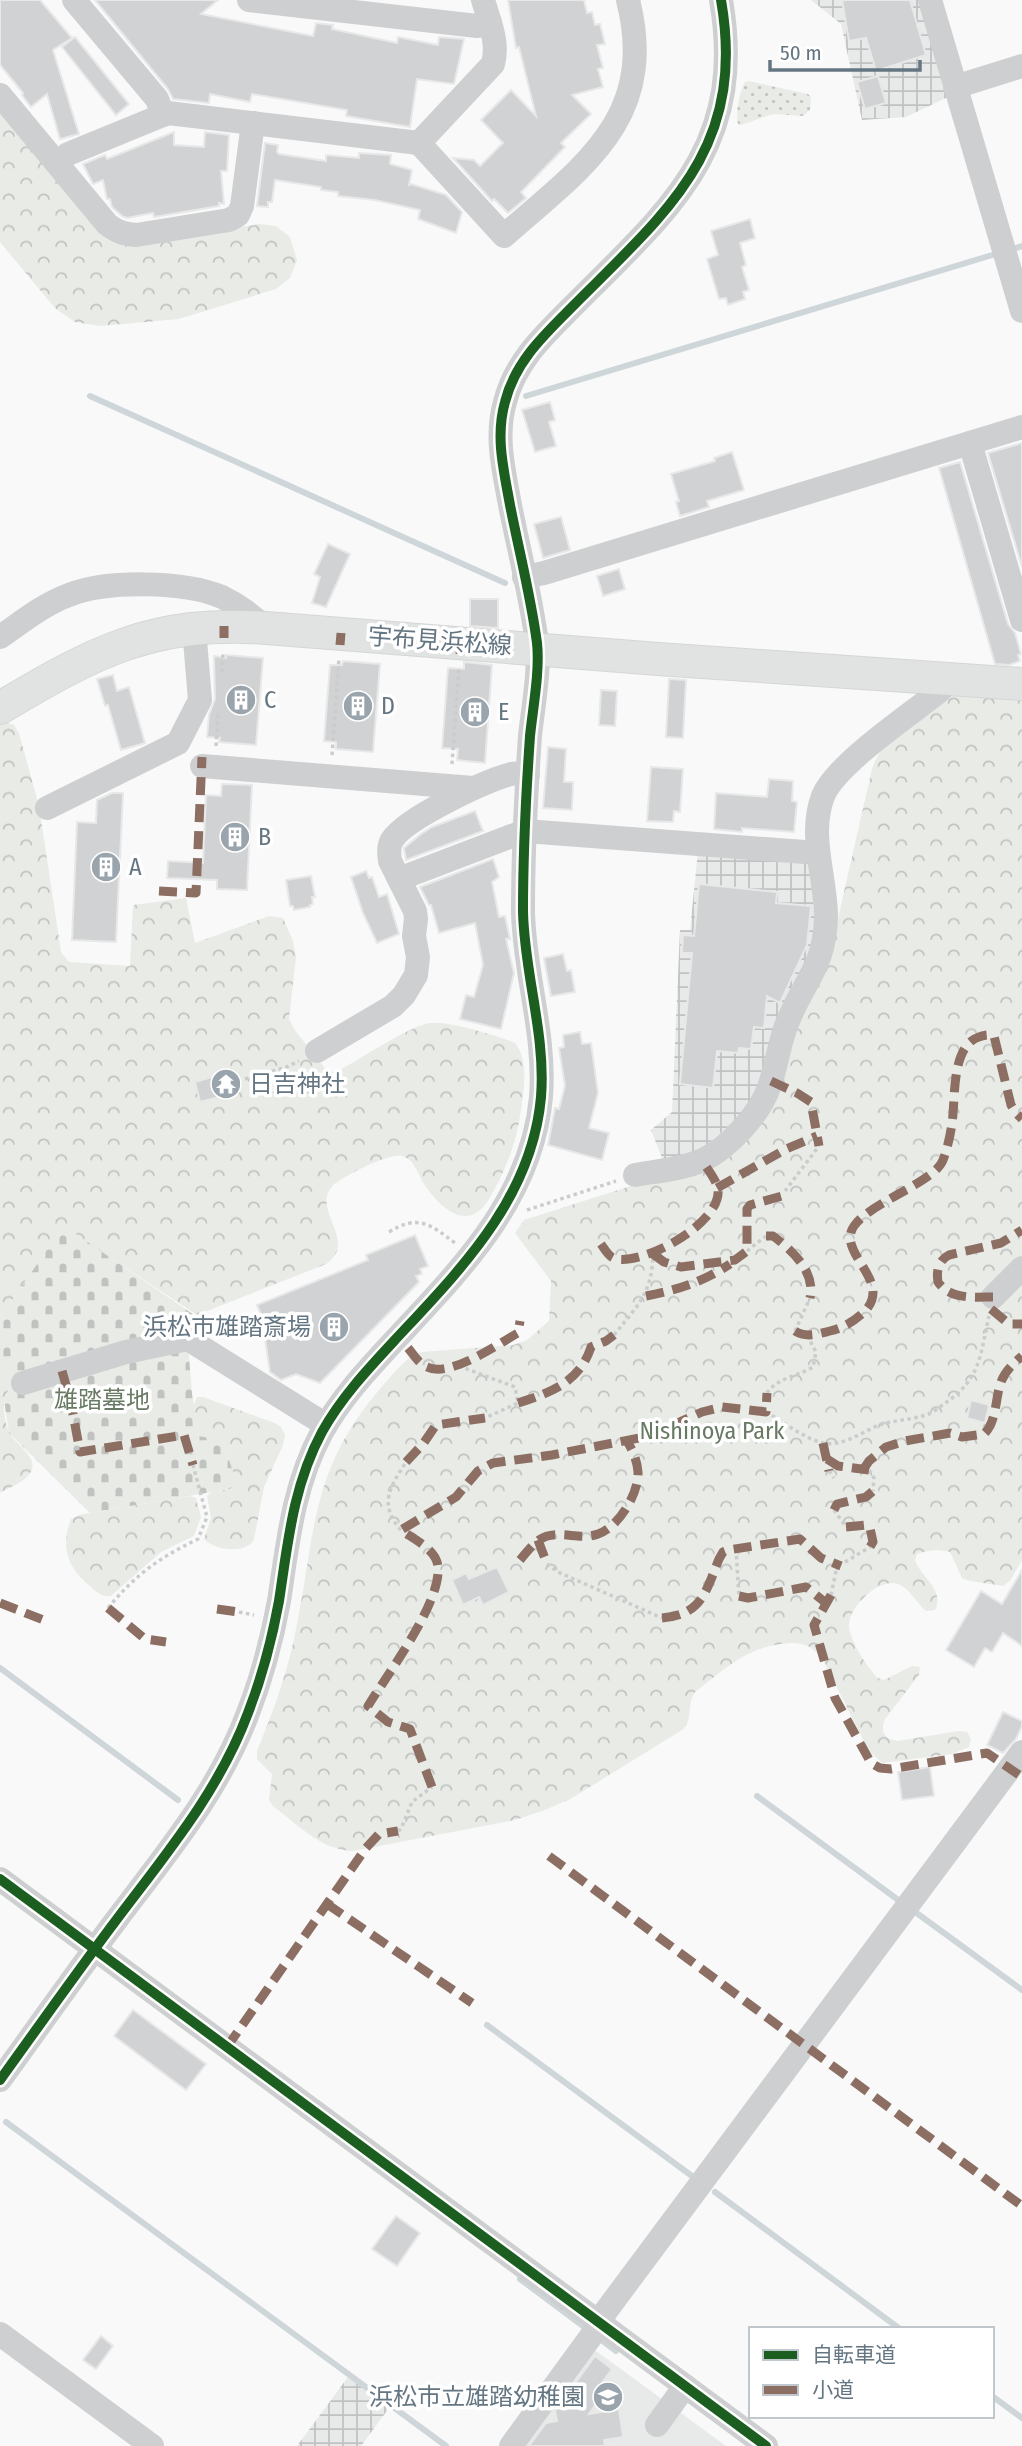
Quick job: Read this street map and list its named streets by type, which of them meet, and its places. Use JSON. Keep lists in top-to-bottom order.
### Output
{
  "streets": {
    "main road": ["宇布見浜松線"]
  },
  "parks": ["雄踏墓地", "Nishinoya Park"],
  "places": {
    "building": [
      "C",
      "D",
      "E",
      "B",
      "A",
      "浜松市雄踏斎場"
    ],
    "temple": ["日吉神社"],
    "school or university": ["浜松市立雄踏幼稚園"]
  },
  "legend": ["自転車道", "小道"],
  "scale_bar": "50 m"
}
